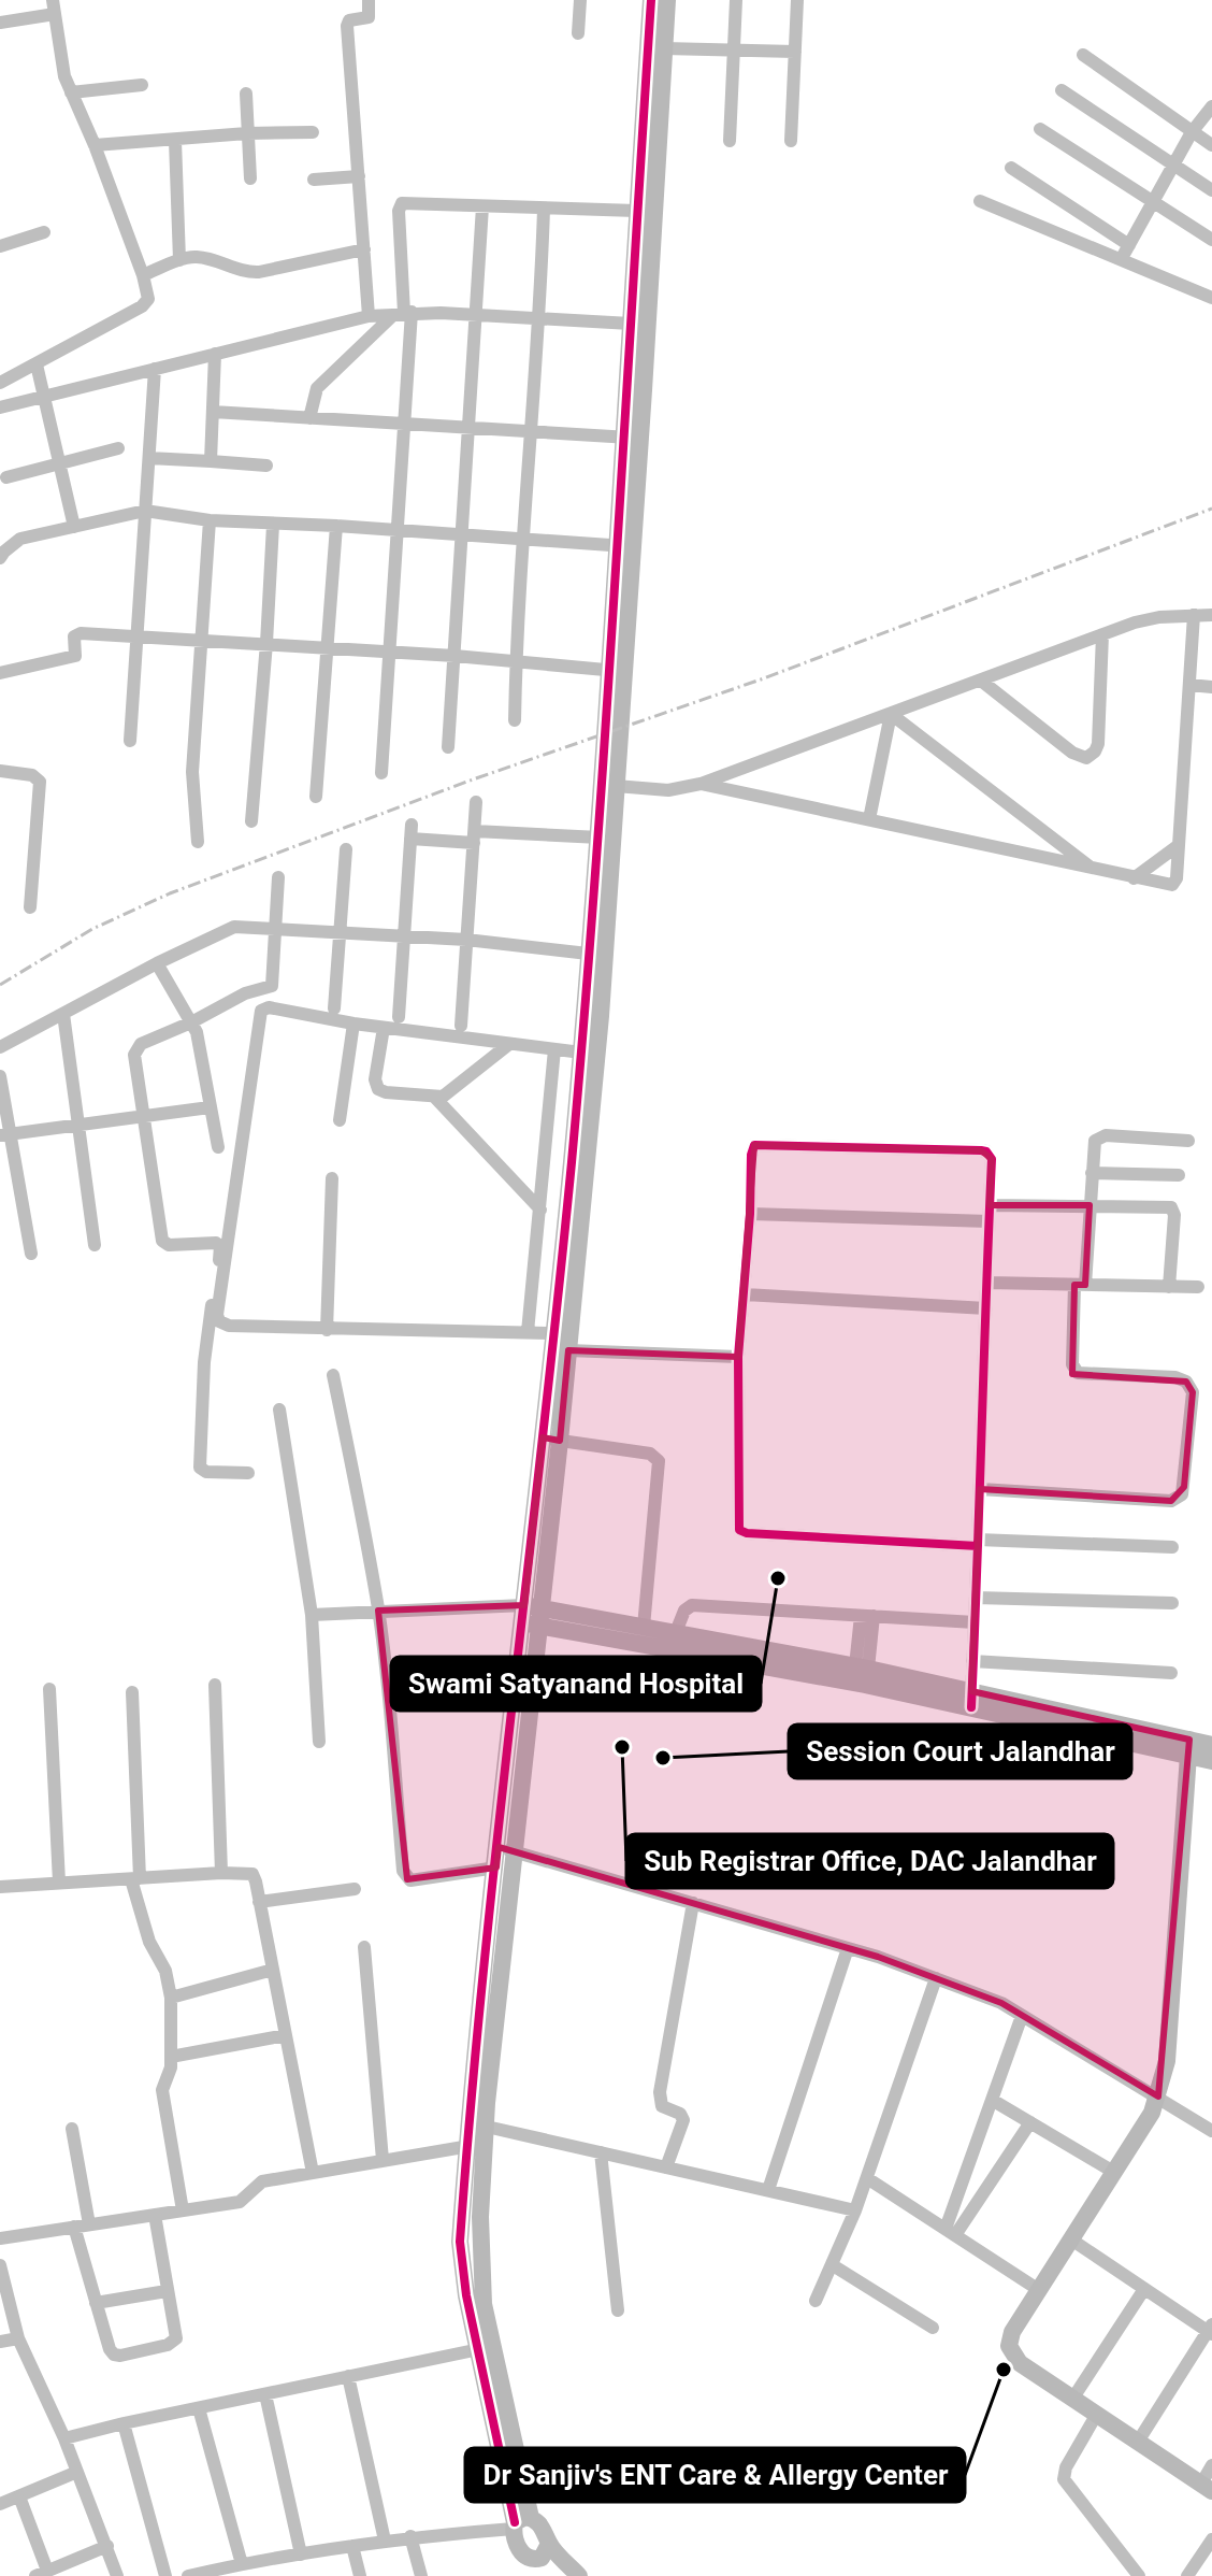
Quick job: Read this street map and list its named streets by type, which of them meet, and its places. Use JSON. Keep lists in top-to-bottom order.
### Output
{
  "places": [
    "Swami Satyanand Hospital",
    "Sub Registrar Office, DAC Jalandhar",
    "Session Court Jalandhar",
    "Dr Sanjiv's ENT Care & Allergy Center"
  ]
}
